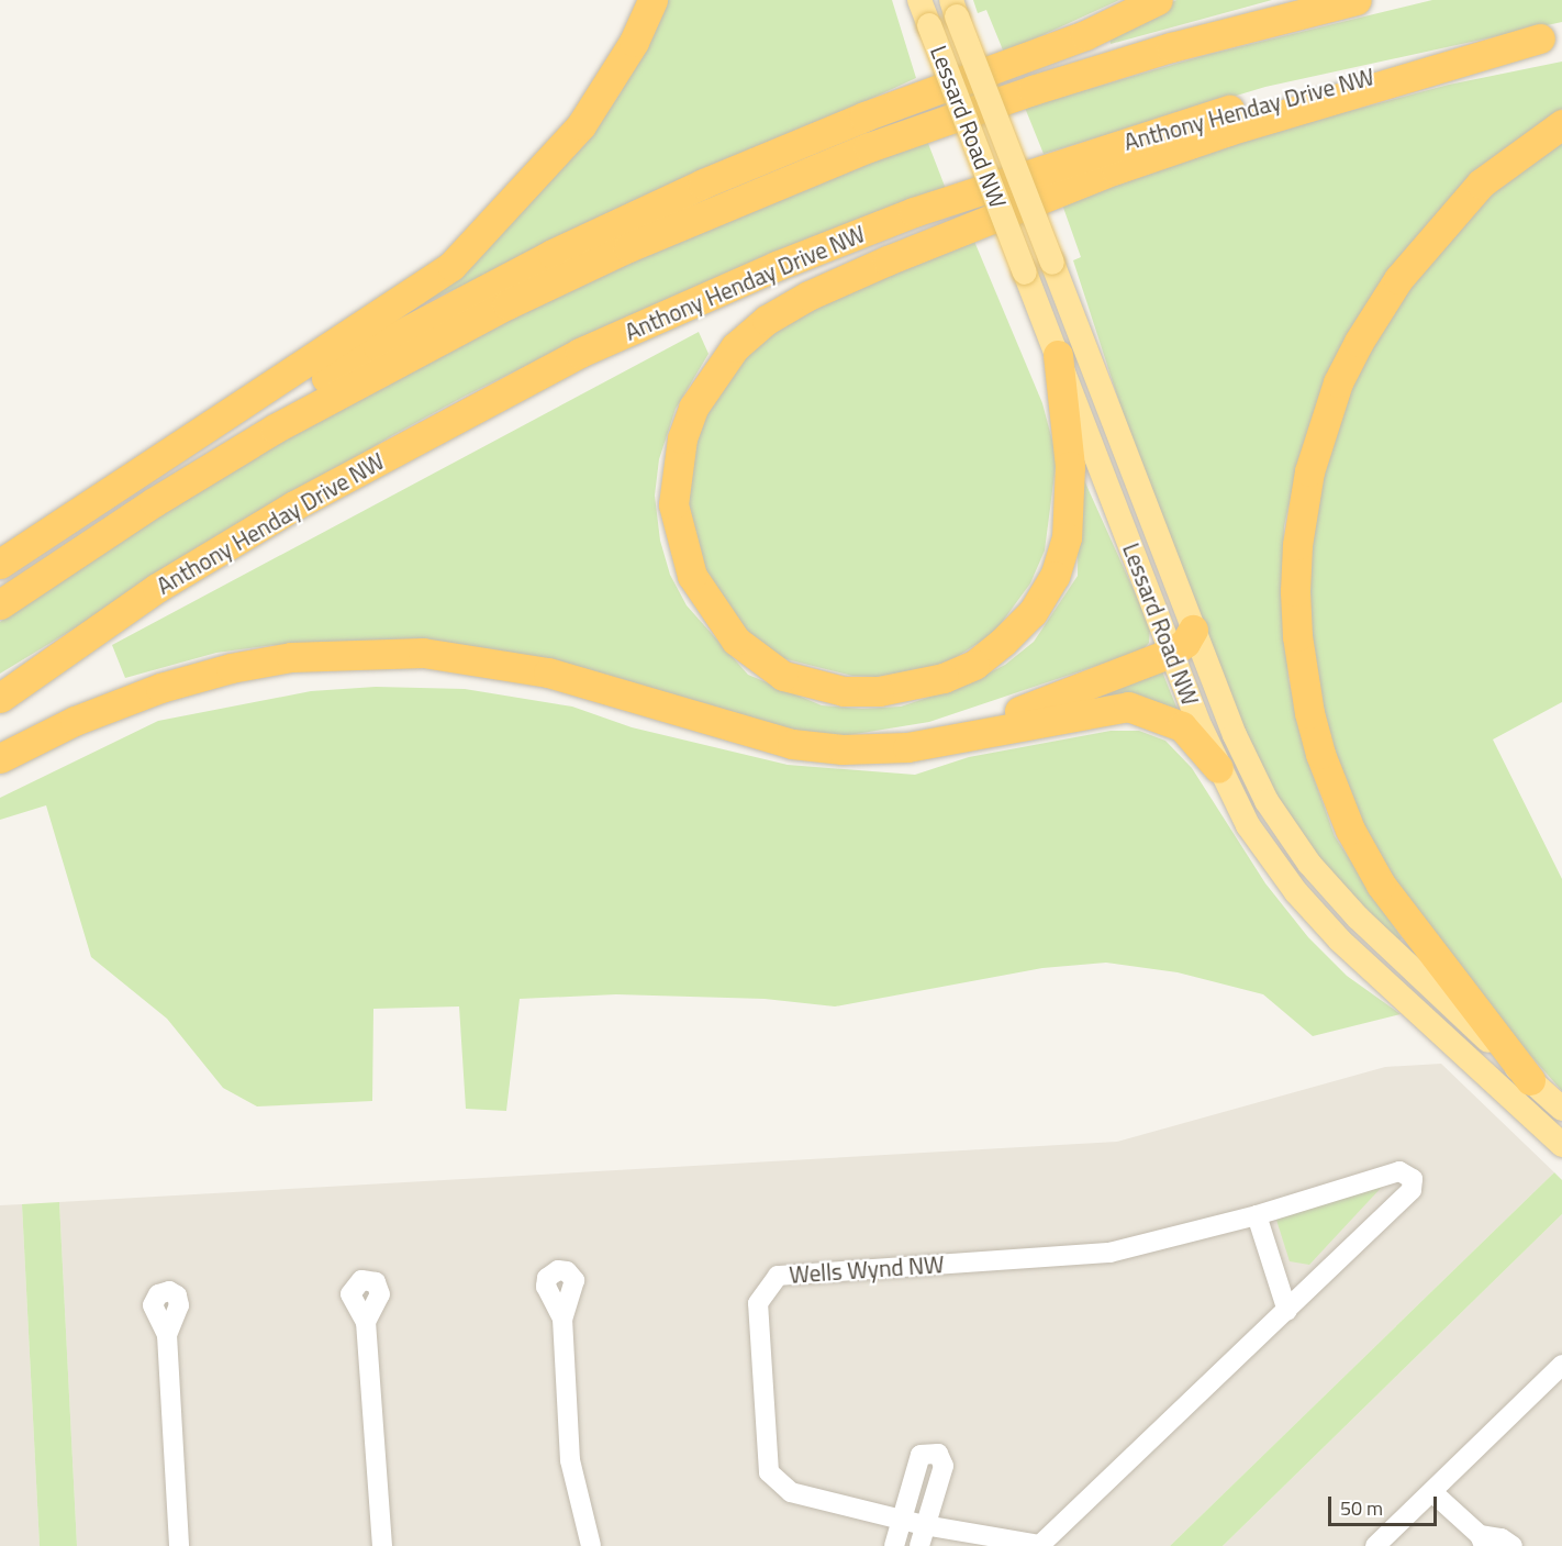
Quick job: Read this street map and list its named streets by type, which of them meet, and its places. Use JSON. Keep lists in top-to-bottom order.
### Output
{
  "streets": {
    "highway": ["Anthony Henday Drive NW"],
    "main road": ["Lessard Road NW"],
    "street": ["Wells Wynd NW"]
  },
  "scale_bar": "50 m"
}
